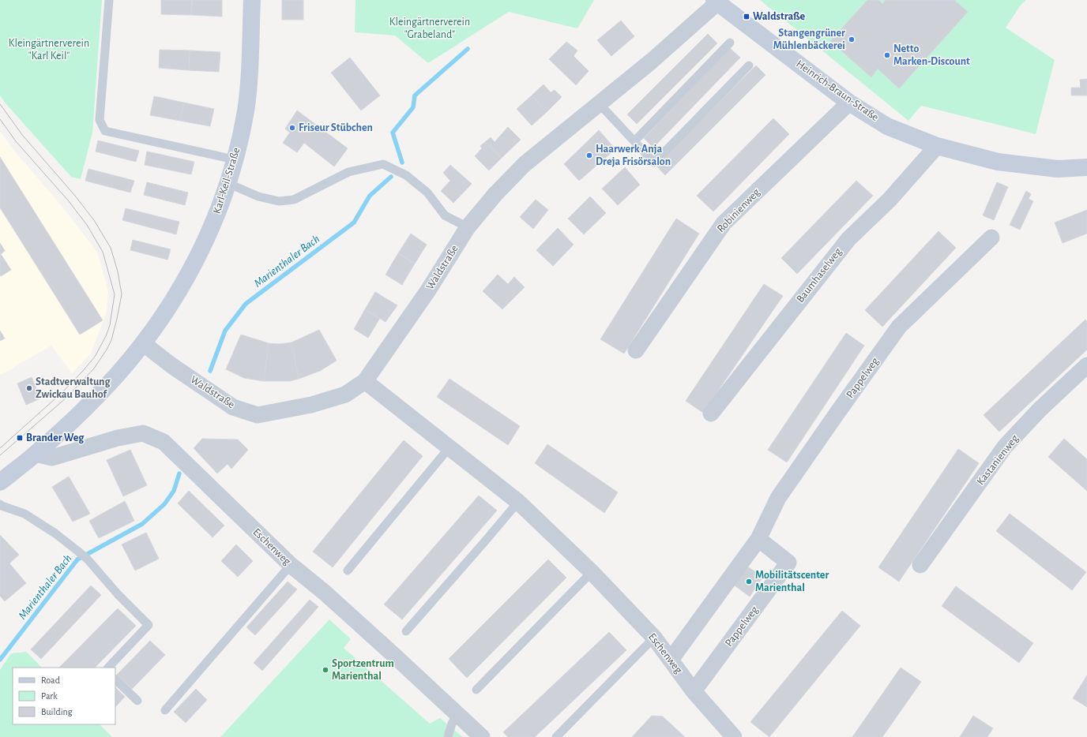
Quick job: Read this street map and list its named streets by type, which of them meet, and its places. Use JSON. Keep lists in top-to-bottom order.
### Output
{
  "streets": {
    "main road": ["Heinrich-Braun-Straße", "Karl-Keil-Straße"],
    "street": [
      "Robinienweg",
      "Waldstraße",
      "Baumhaselweg",
      "Pappelweg",
      "Kastanienweg",
      "Eschenweg"
    ]
  },
  "crossings": [
    ["Heinrich-Braun-Straße", "Robinienweg"],
    ["Heinrich-Braun-Straße", "Waldstraße"],
    ["Heinrich-Braun-Straße", "Baumhaselweg"],
    ["Karl-Keil-Straße", "Waldstraße"],
    ["Karl-Keil-Straße", "Eschenweg"],
    ["Waldstraße", "Eschenweg"],
    ["Pappelweg", "Eschenweg"]
  ],
  "water": ["Marienthaler Bach"],
  "parks": ["Kleingärtnerverein \"Grabeland\"", "Kleingärtnerverein \"Karl Keil\""],
  "places": {
    "transit": ["Waldstraße", "Brander Weg"],
    "other": [
      "Stangengrüner Mühlenbäckerei",
      "Netto Marken-Discount",
      "Friseur Stübchen",
      "Haarwerk Anja Dreja Frisörsalon",
      "Stadtverwaltung Zwickau Bauhof",
      "Mobilitätscenter Marienthal",
      "Sportzentrum Marienthal"
    ]
  },
  "legend": ["Road", "Park", "Building"]
}
